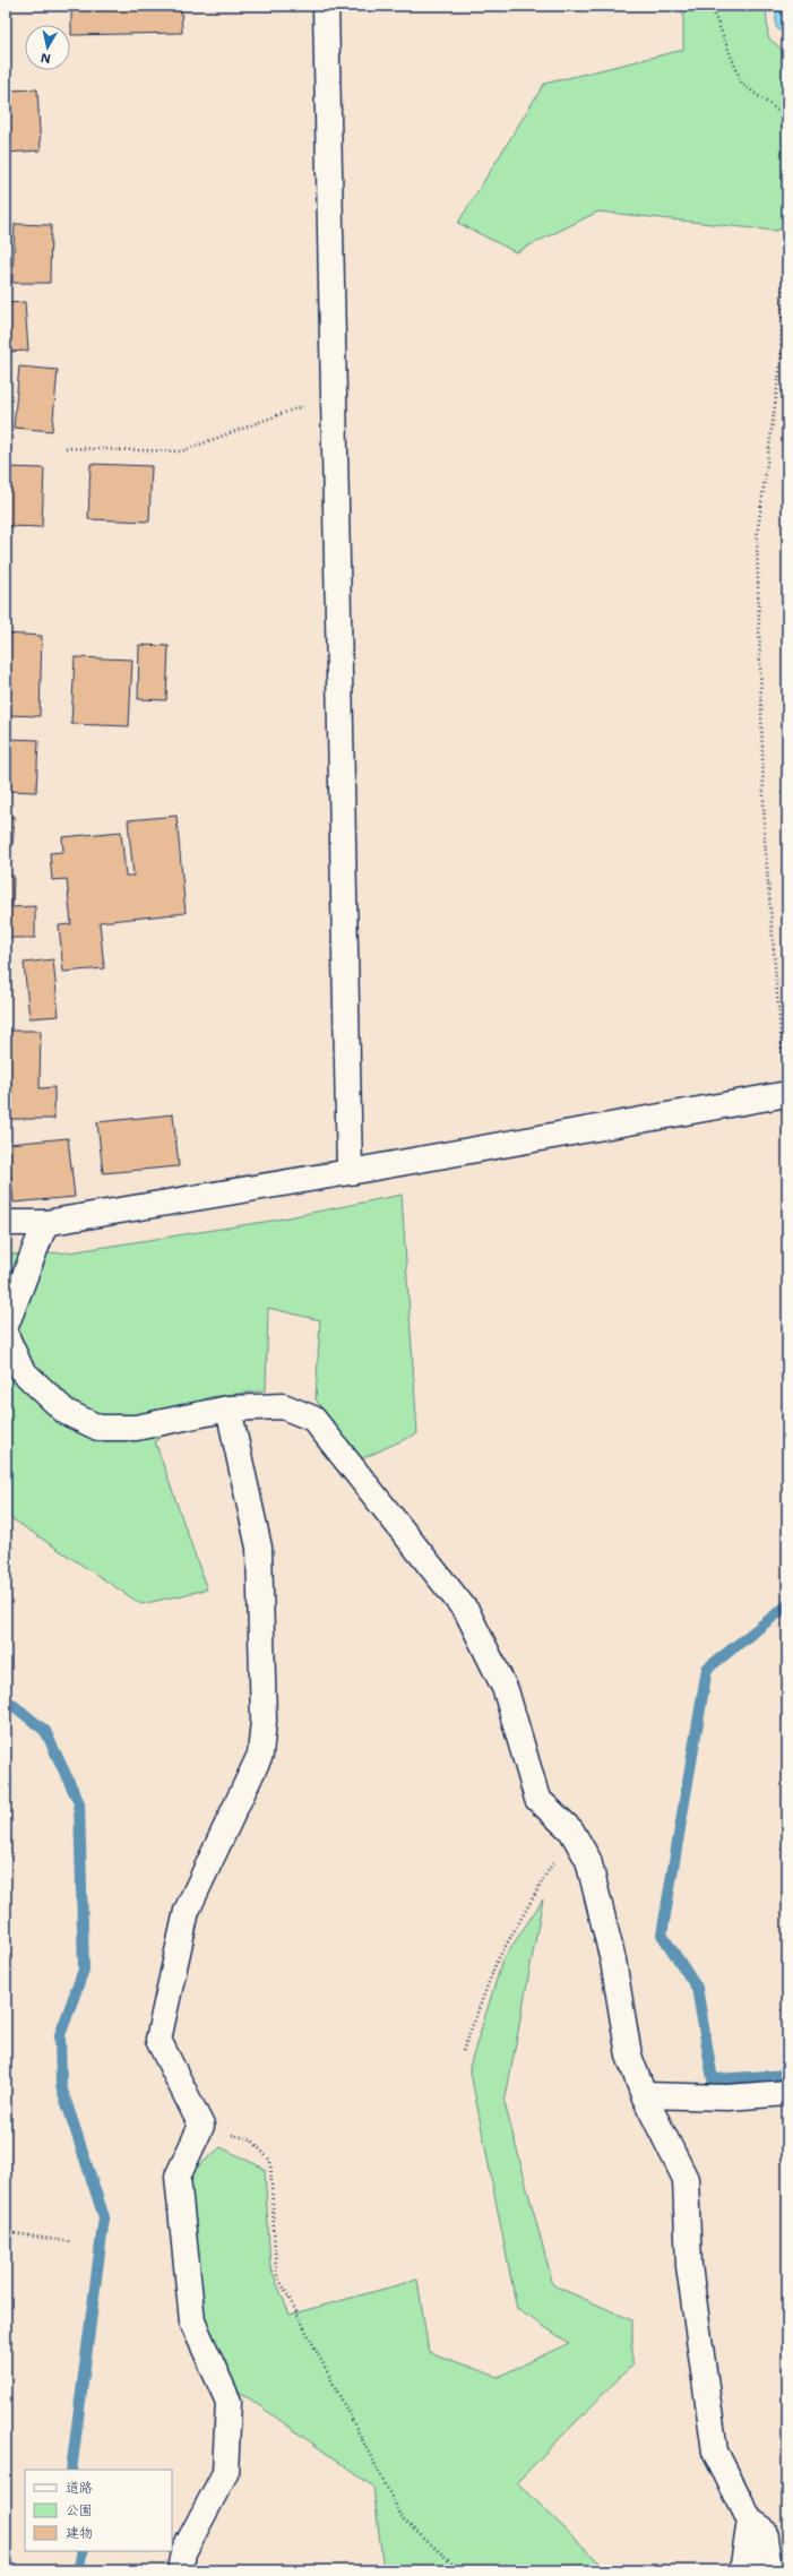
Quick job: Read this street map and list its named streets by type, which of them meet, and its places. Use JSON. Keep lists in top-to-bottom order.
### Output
{
  "legend": ["道路", "公園", "建物"],
  "north": "bottom"
}
